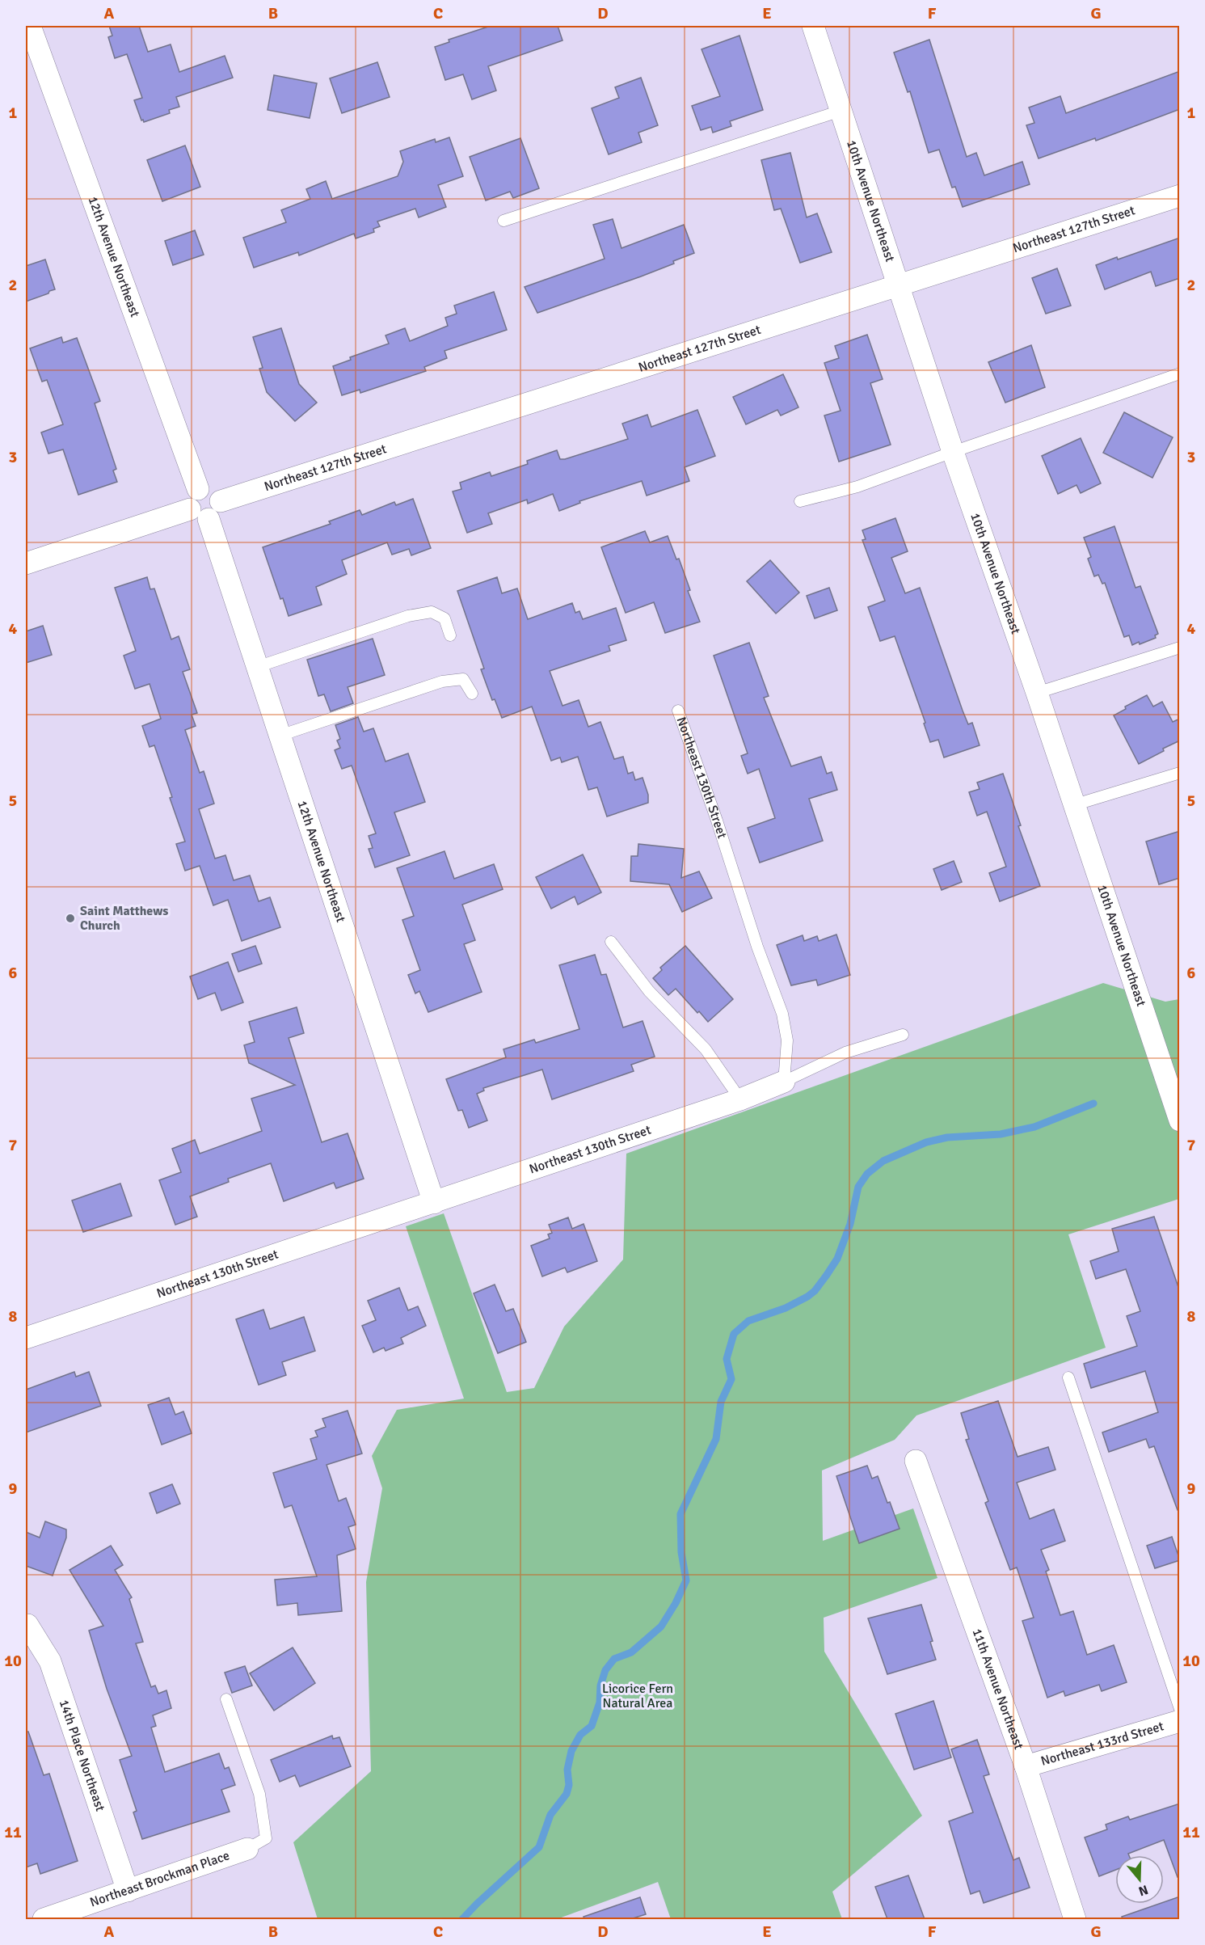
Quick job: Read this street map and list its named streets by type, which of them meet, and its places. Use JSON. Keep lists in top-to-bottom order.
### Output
{
  "streets": {
    "street": [
      "10th Avenue Northeast",
      "Northeast 127th Street",
      "12th Avenue Northeast",
      "Northeast 130th Street",
      "11th Avenue Northeast",
      "Northeast 133rd Street",
      "14th Place Northeast",
      "Northeast Brockman Place"
    ]
  },
  "crossings": [
    ["10th Avenue Northeast", "Northeast 127th Street"],
    ["Northeast 127th Street", "12th Avenue Northeast"],
    ["12th Avenue Northeast", "Northeast 130th Street"],
    ["11th Avenue Northeast", "Northeast 133rd Street"],
    ["14th Place Northeast", "Northeast Brockman Place"]
  ],
  "parks": ["Licorice Fern Natural Area"],
  "places": ["Saint Matthews Church"],
  "north": "bottom",
  "grid": {
    "columns": [
      "A",
      "B",
      "C",
      "D",
      "E",
      "F",
      "G"
    ],
    "rows": [
      "1",
      "2",
      "3",
      "4",
      "5",
      "6",
      "7",
      "8",
      "9",
      "10",
      "11"
    ]
  }
}
